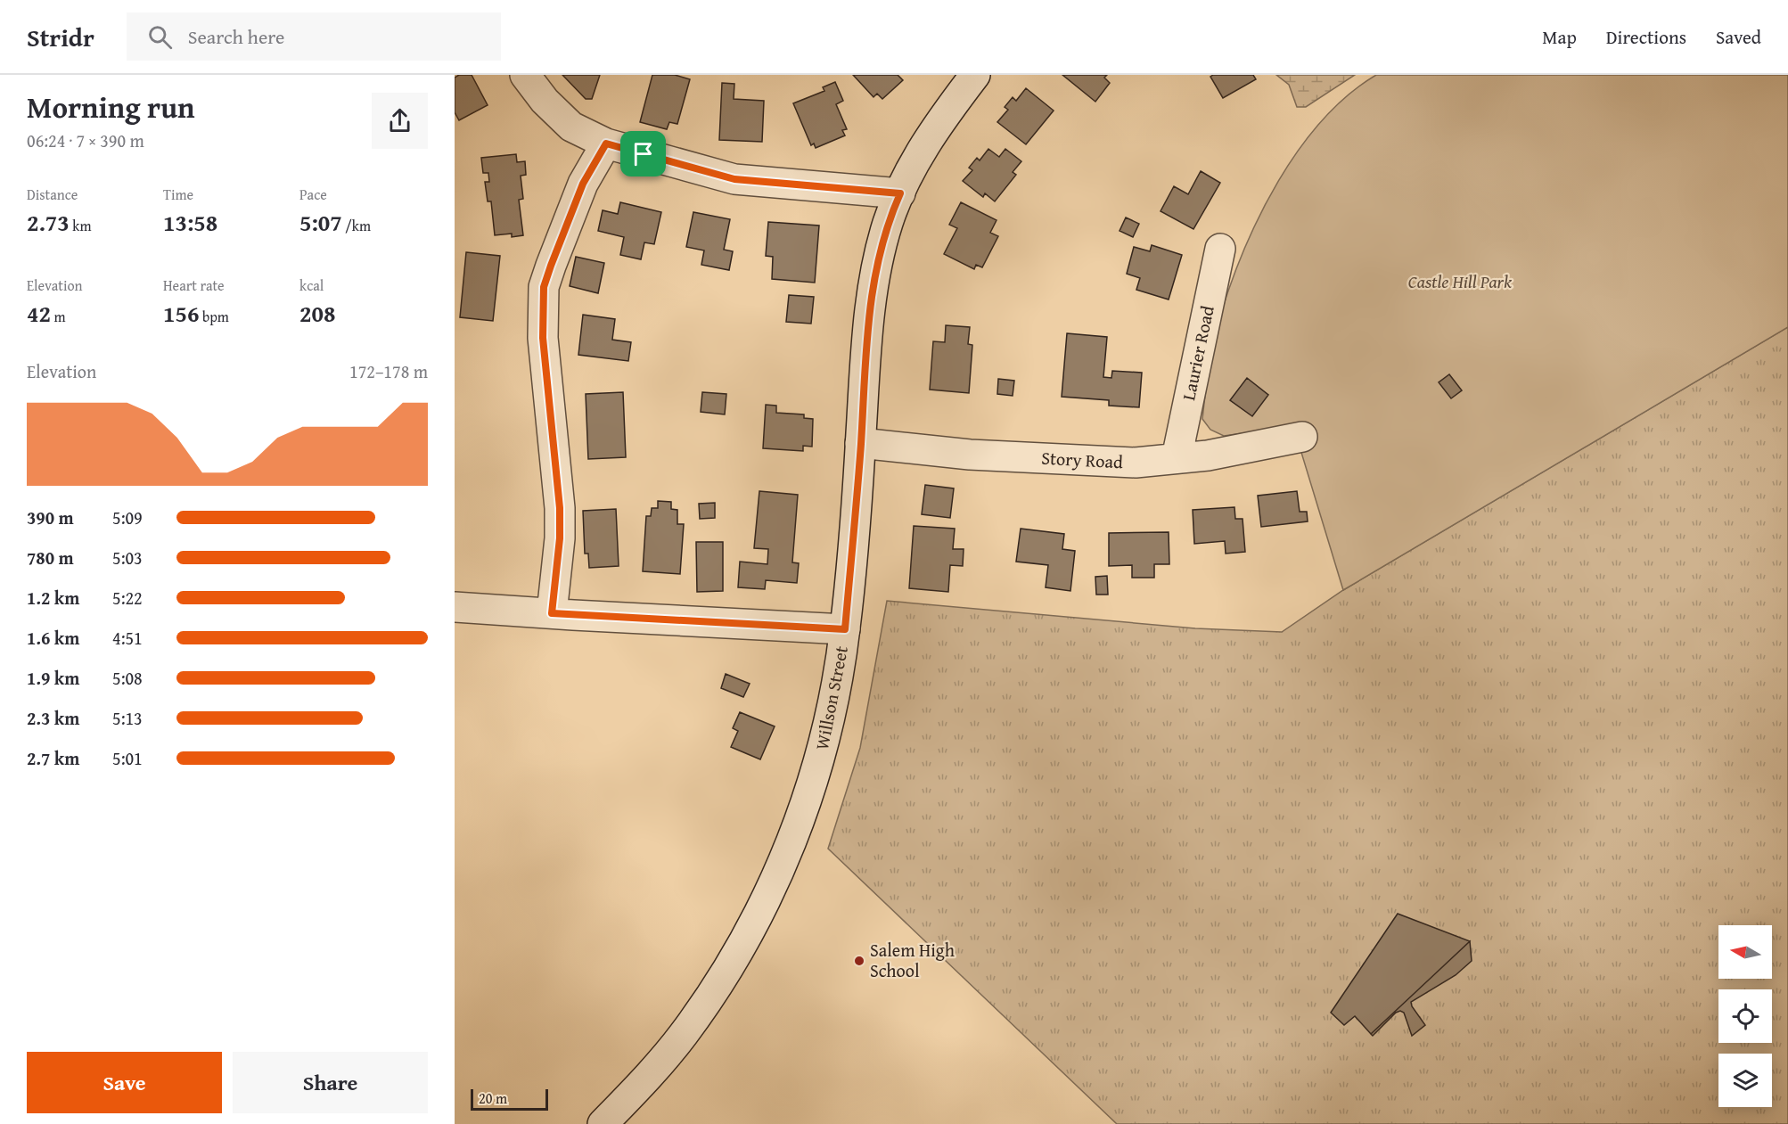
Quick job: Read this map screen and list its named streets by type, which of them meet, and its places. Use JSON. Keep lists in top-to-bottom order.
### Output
{
  "streets": {
    "street": ["Laurier Road", "Story Road", "Willson Street"]
  },
  "crossings": [
    ["Laurier Road", "Story Road"],
    ["Story Road", "Willson Street"]
  ],
  "parks": ["Castle Hill Park"],
  "places": ["Salem High School"],
  "scale_bar": "20 m",
  "north": "left",
  "page": {
    "header": "Stridr",
    "search": "Search here",
    "nav": ["Map", "Directions", "Saved"],
    "heading": ["Morning run", "06:24 · 7 × 390 m"],
    "stats": [
      ["Distance", "2.73 km"],
      ["Time", "13:58"],
      ["Pace", "5:07 /km"],
      ["Elevation", "42 m"],
      ["Heart rate", "156 bpm"],
      ["kcal", "208"]
    ],
    "chart": ["Elevation", "172–178 m"],
    "list": [
      {
        "name": "390 m",
        "note": "5:09"
      },
      {
        "name": "780 m",
        "note": "5:03"
      },
      {
        "name": "1.2 km",
        "note": "5:22"
      },
      {
        "name": "1.6 km",
        "note": "4:51"
      },
      {
        "name": "1.9 km",
        "note": "5:08"
      },
      {
        "name": "2.3 km",
        "note": "5:13"
      },
      {
        "name": "2.7 km",
        "note": "5:01"
      }
    ],
    "buttons": ["Save", "Share"],
    "scale": "20 m"
  }
}
